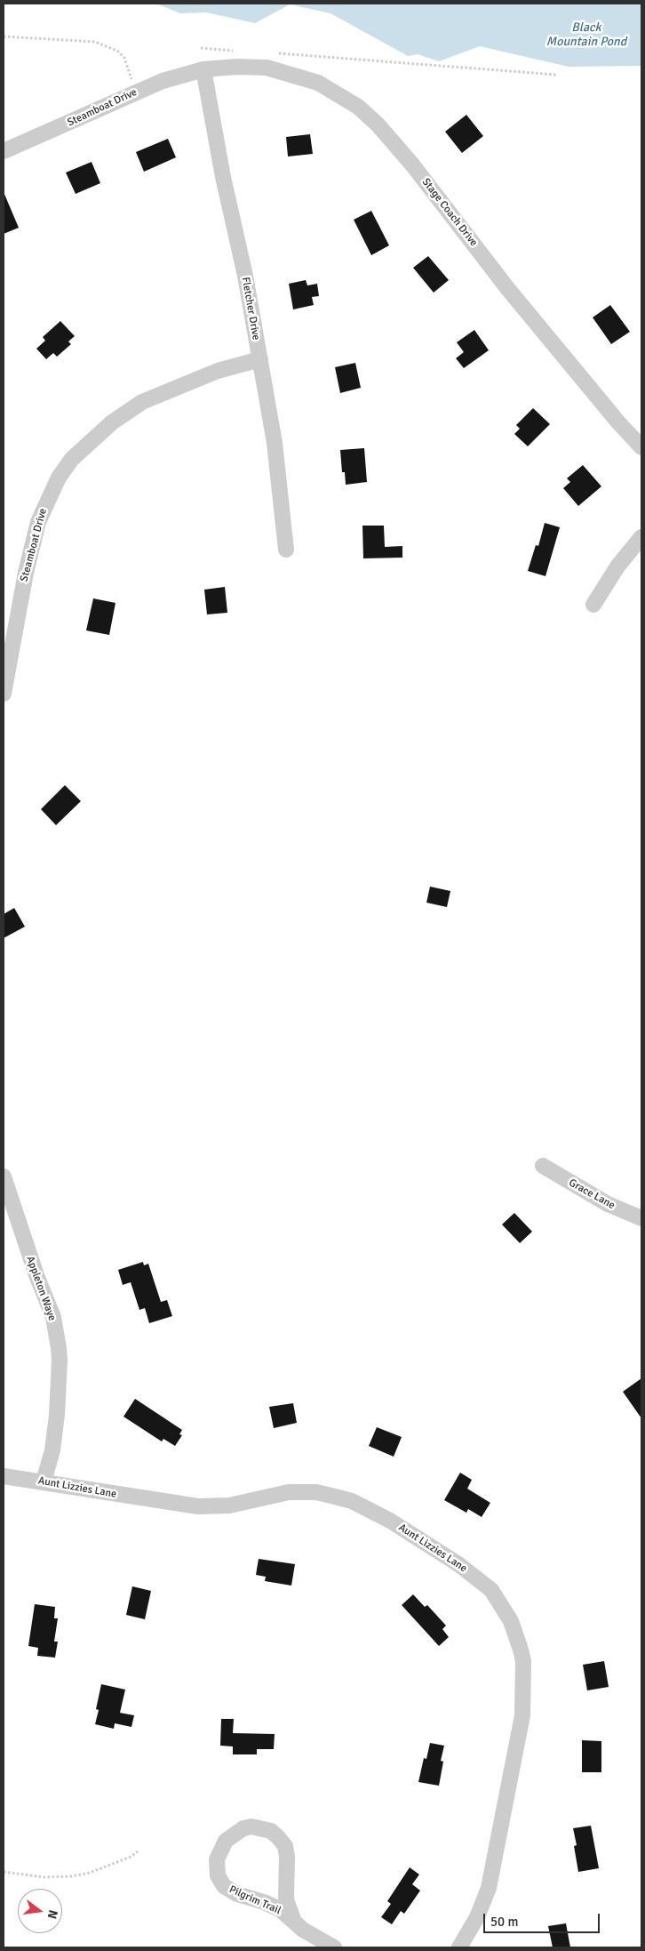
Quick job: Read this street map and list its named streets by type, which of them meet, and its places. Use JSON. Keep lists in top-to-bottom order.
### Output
{
  "streets": {
    "street": [
      "Steamboat Drive",
      "Stage Coach Drive",
      "Fletcher Drive",
      "Grace Lane",
      "Appleton Waye",
      "Aunt Lizzies Lane",
      "Pilgrim Trail"
    ]
  },
  "crossings": [
    ["Steamboat Drive", "Stage Coach Drive"],
    ["Steamboat Drive", "Fletcher Drive"],
    ["Stage Coach Drive", "Fletcher Drive"],
    ["Appleton Waye", "Aunt Lizzies Lane"]
  ],
  "water": ["Black Mountain Pond"],
  "scale_bar": "50 m",
  "north": "right"
}
